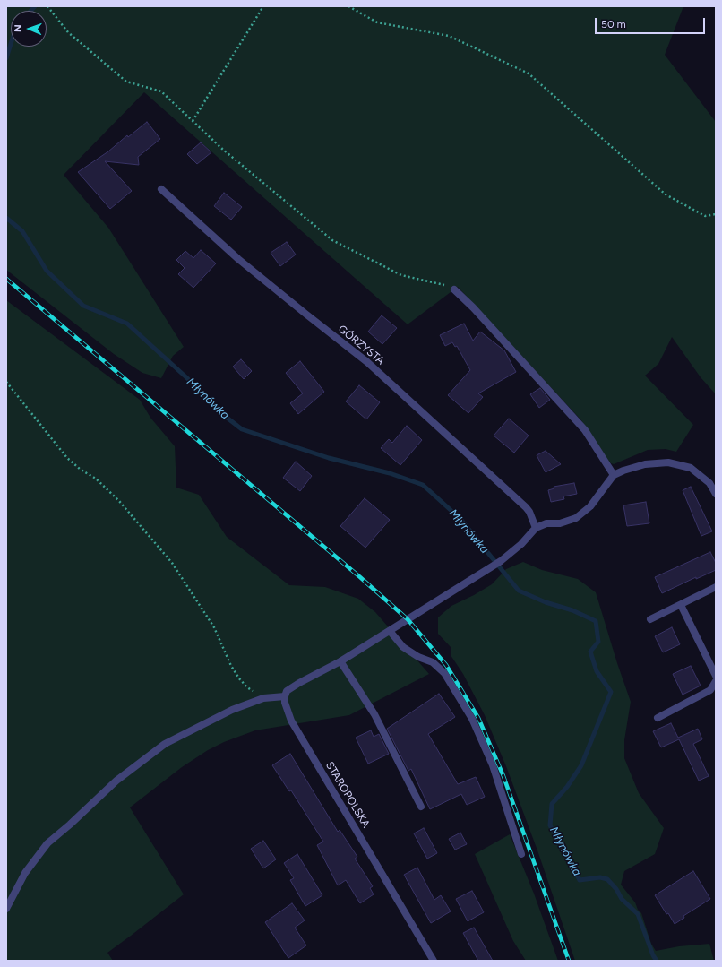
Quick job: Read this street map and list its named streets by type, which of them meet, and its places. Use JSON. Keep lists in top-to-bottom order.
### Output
{
  "streets": {
    "street": ["GÓRZYSTA", "STAROPOLSKA"]
  },
  "water": ["Młynówka"],
  "scale_bar": "50 m",
  "north": "left"
}
